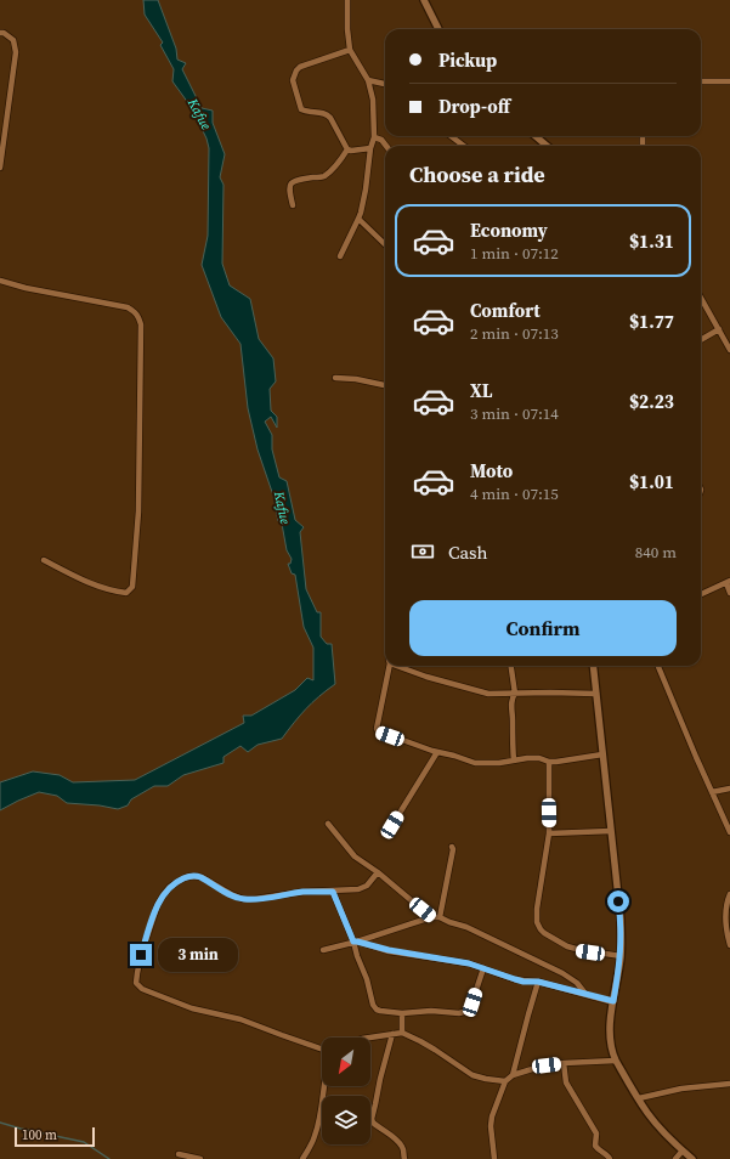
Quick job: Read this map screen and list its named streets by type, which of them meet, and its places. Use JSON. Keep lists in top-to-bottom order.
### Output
{
  "water": ["Kafue"],
  "scale_bar": "100 m",
  "north": "bottom left",
  "page": {
    "banner": ["Pickup", "Drop-off"],
    "heading": "Choose a ride",
    "list": [
      {
        "name": "Economy",
        "note": "1 min · 07:12",
        "value": "$1.31"
      },
      {
        "name": "Comfort",
        "note": "2 min · 07:13",
        "value": "$1.77"
      },
      {
        "name": "XL",
        "note": "3 min · 07:14",
        "value": "$2.23"
      },
      {
        "name": "Moto",
        "note": "4 min · 07:15",
        "value": "$1.01"
      }
    ],
    "pay": ["Cash", "840 m"],
    "buttons": "Confirm",
    "bubble": "3 min",
    "scale": "100 m"
  }
}
